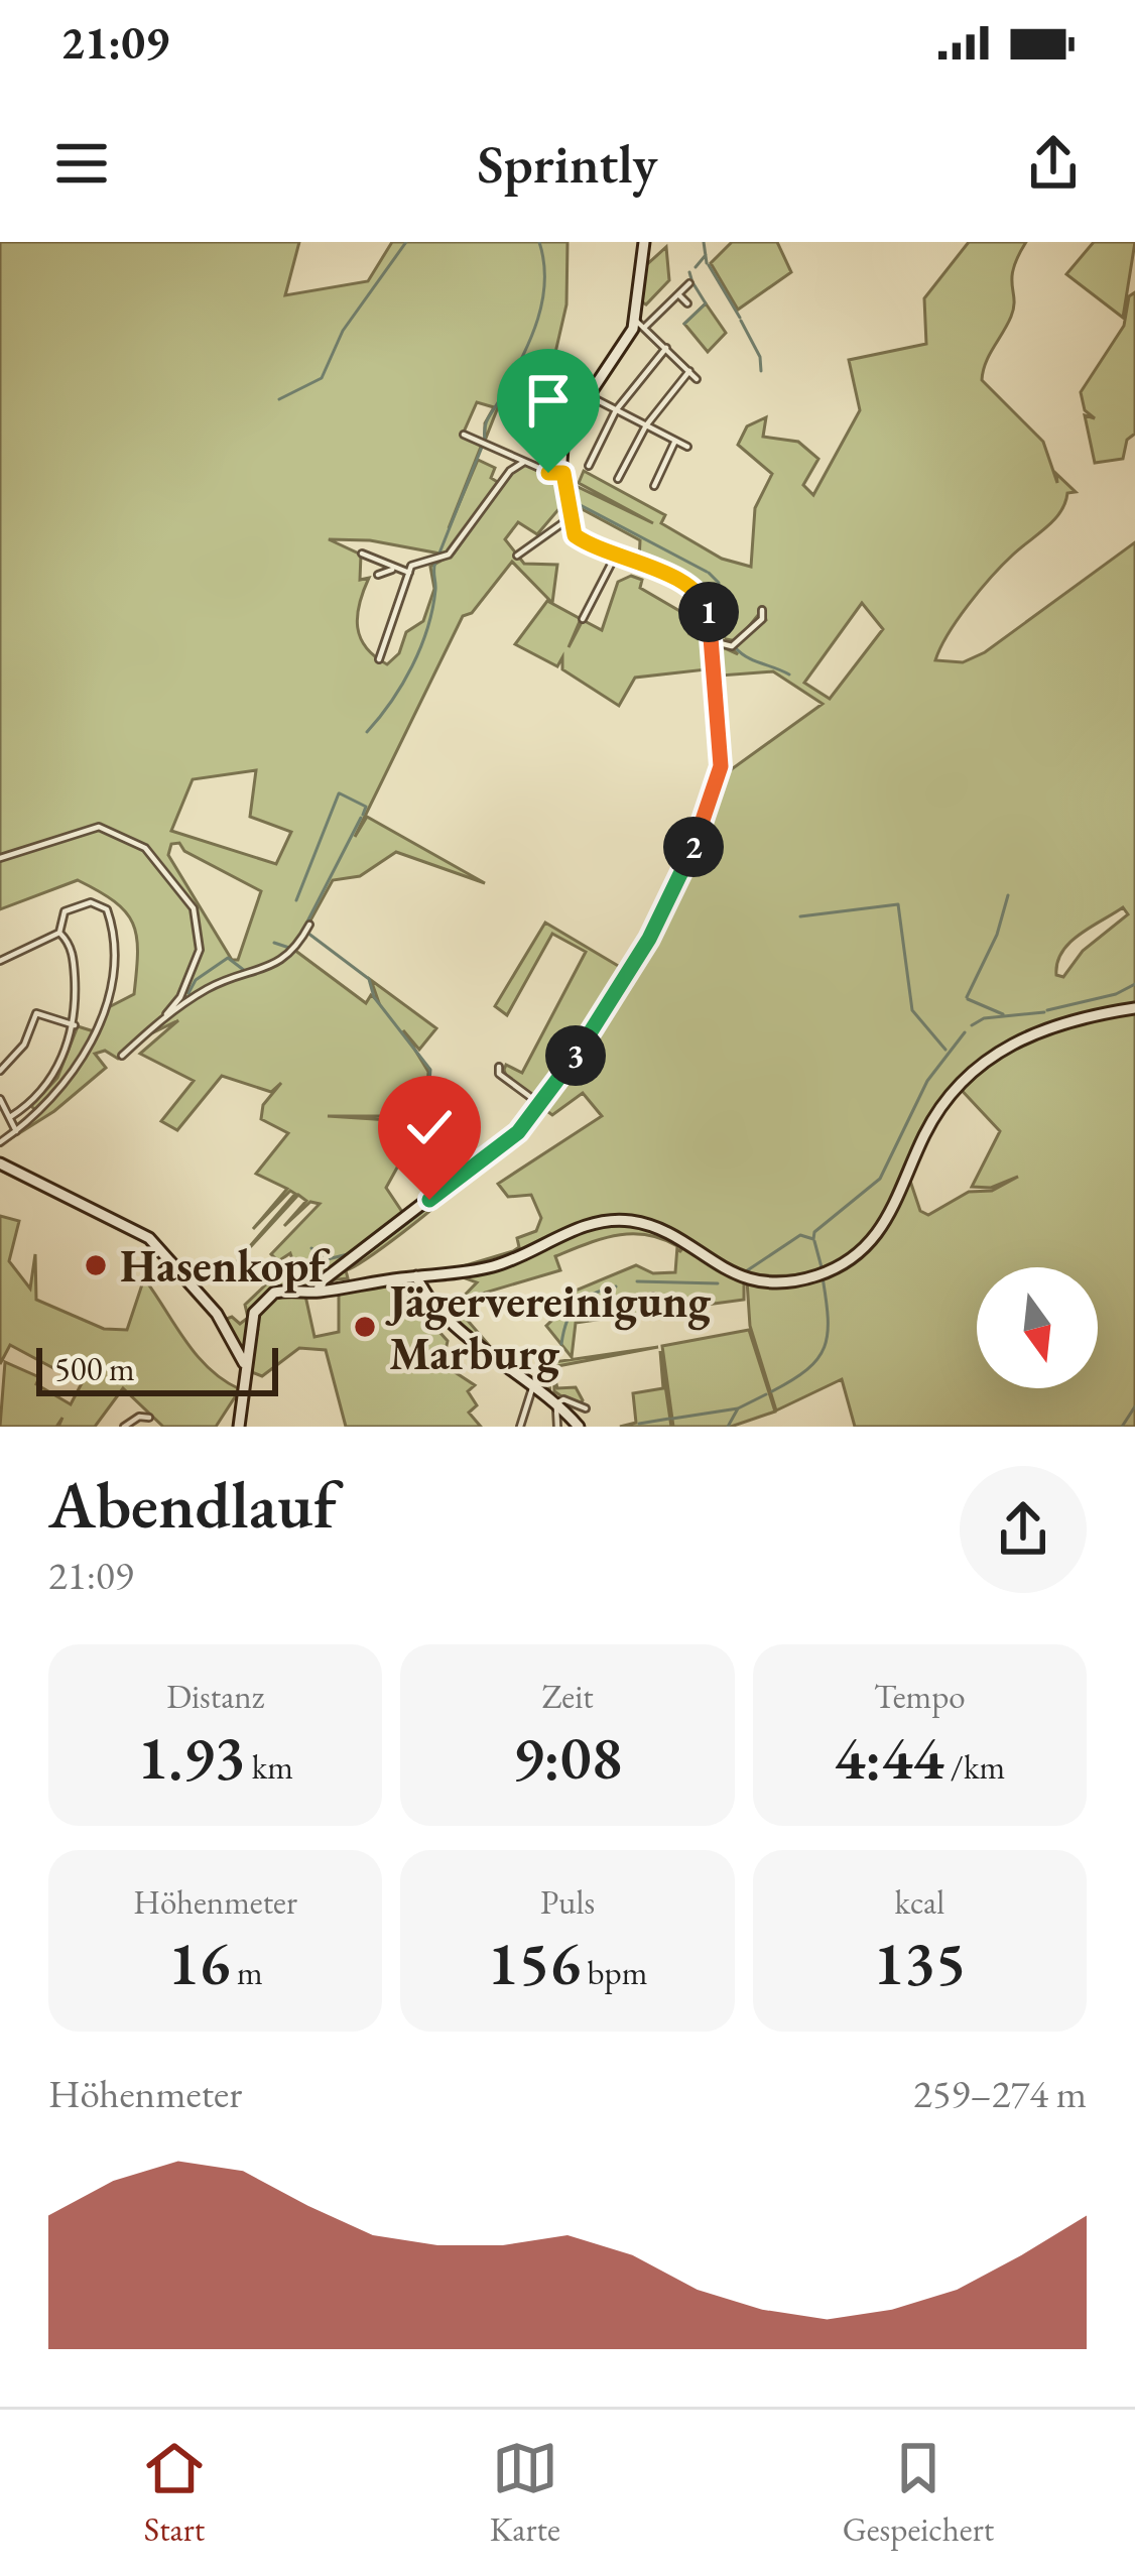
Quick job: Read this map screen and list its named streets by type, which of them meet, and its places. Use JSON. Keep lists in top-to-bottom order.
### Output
{
  "places": ["Hasenkopf", "Jägervereinigung Marburg"],
  "scale_bar": "500 m",
  "north": "bottom",
  "page": {
    "status": "21:09",
    "header": "Sprintly",
    "pins": ["1", "2", "3"],
    "scale": "500 m",
    "heading": ["Abendlauf", "21:09"],
    "stats": [
      ["Distanz", "1.93 km"],
      ["Zeit", "9:08"],
      ["Tempo", "4:44 /km"],
      ["Höhenmeter", "16 m"],
      ["Puls", "156 bpm"],
      ["kcal", "135"]
    ],
    "chart": ["Höhenmeter", "259–274 m"],
    "tabs": ["Start", "Karte", "Gespeichert"]
  }
}
